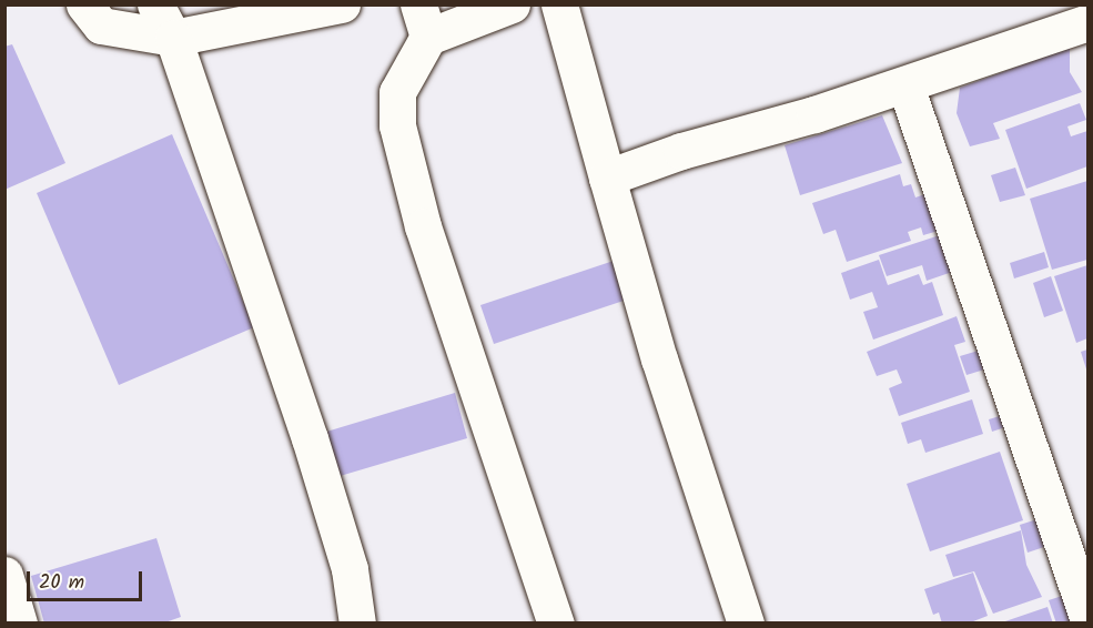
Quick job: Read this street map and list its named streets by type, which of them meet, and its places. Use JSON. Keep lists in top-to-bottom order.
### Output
{
  "scale_bar": "20 m"
}
